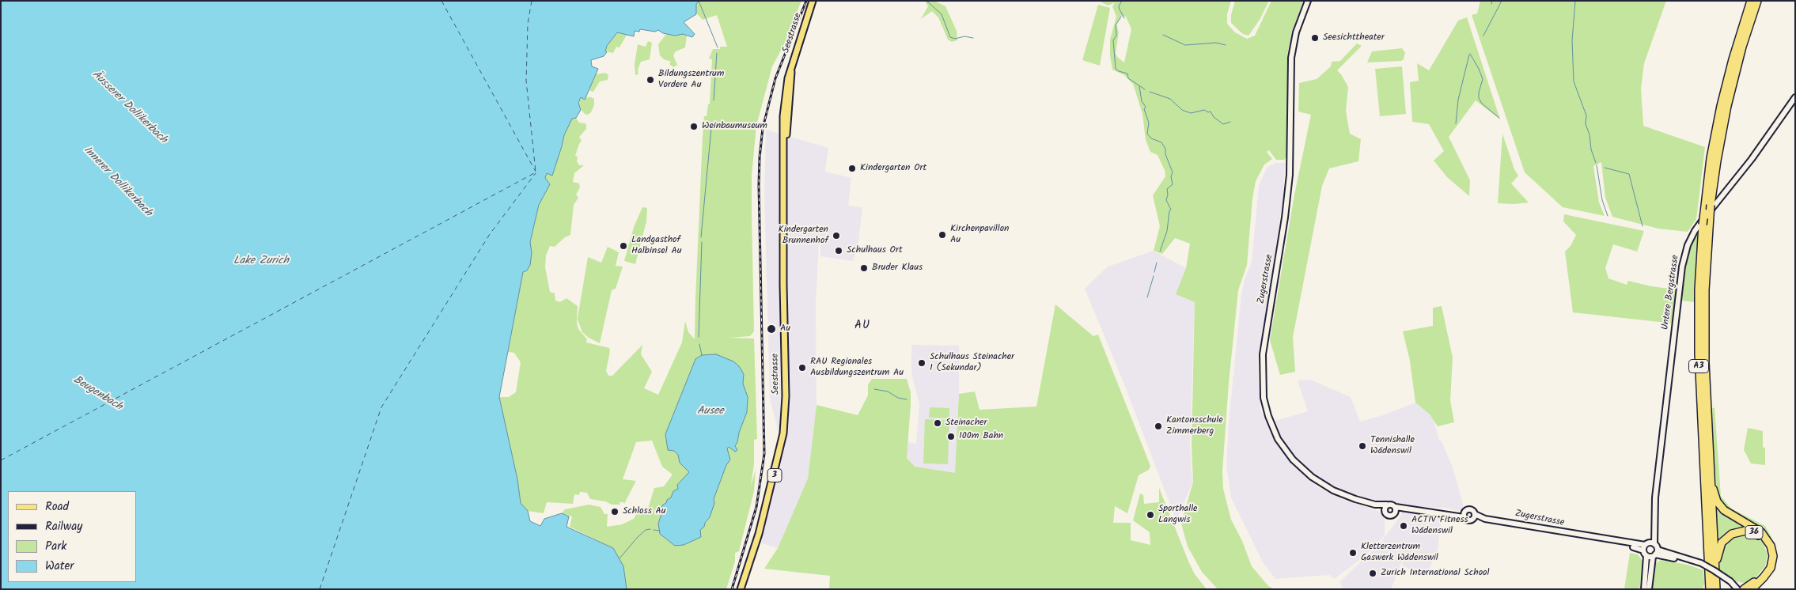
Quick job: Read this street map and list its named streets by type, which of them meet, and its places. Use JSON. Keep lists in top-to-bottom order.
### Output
{
  "streets": {
    "highway": ["A3", "36"],
    "main road": [
      "Seestrasse",
      "Zugerstrasse",
      "Untere Bergstrasse",
      "3"
    ]
  },
  "crossings": [
    ["Zugerstrasse", "Untere Bergstrasse"],
    ["A3", "36"]
  ],
  "districts": ["AU"],
  "water": [
    "Äusserer Dollikerbach",
    "Innerer Dollikerbach",
    "Lake Zurich",
    "Beugenbach",
    "Ausee"
  ],
  "places": [
    "Seesichttheater",
    "Bildungszentrum Vordere Au",
    "Weinbaumuseum",
    "Kindergarten Ort",
    "Kirchenpavillon Au",
    "Kindergarten Brunnenhof",
    "Landgasthof Halbinsel Au",
    "Schulhaus Ort",
    "Bruder Klaus",
    "Au",
    "Schulhaus Steinacher 1 (Sekundar)",
    "RAU Regionales Ausbildungszentrum Au",
    "Steinacher",
    "Kantonsschule Zimmerberg",
    "100m Bahn",
    "Tennishalle Wädenswil",
    "Schloss Au",
    "Sporthalle Langwis",
    "ACTIV Fitness Wädenswil",
    "Kletterzentrum Gaswerk Wädenswil",
    "Zurich International School"
  ],
  "legend": [
    "Road",
    "Railway",
    "Park",
    "Water"
  ]
}
